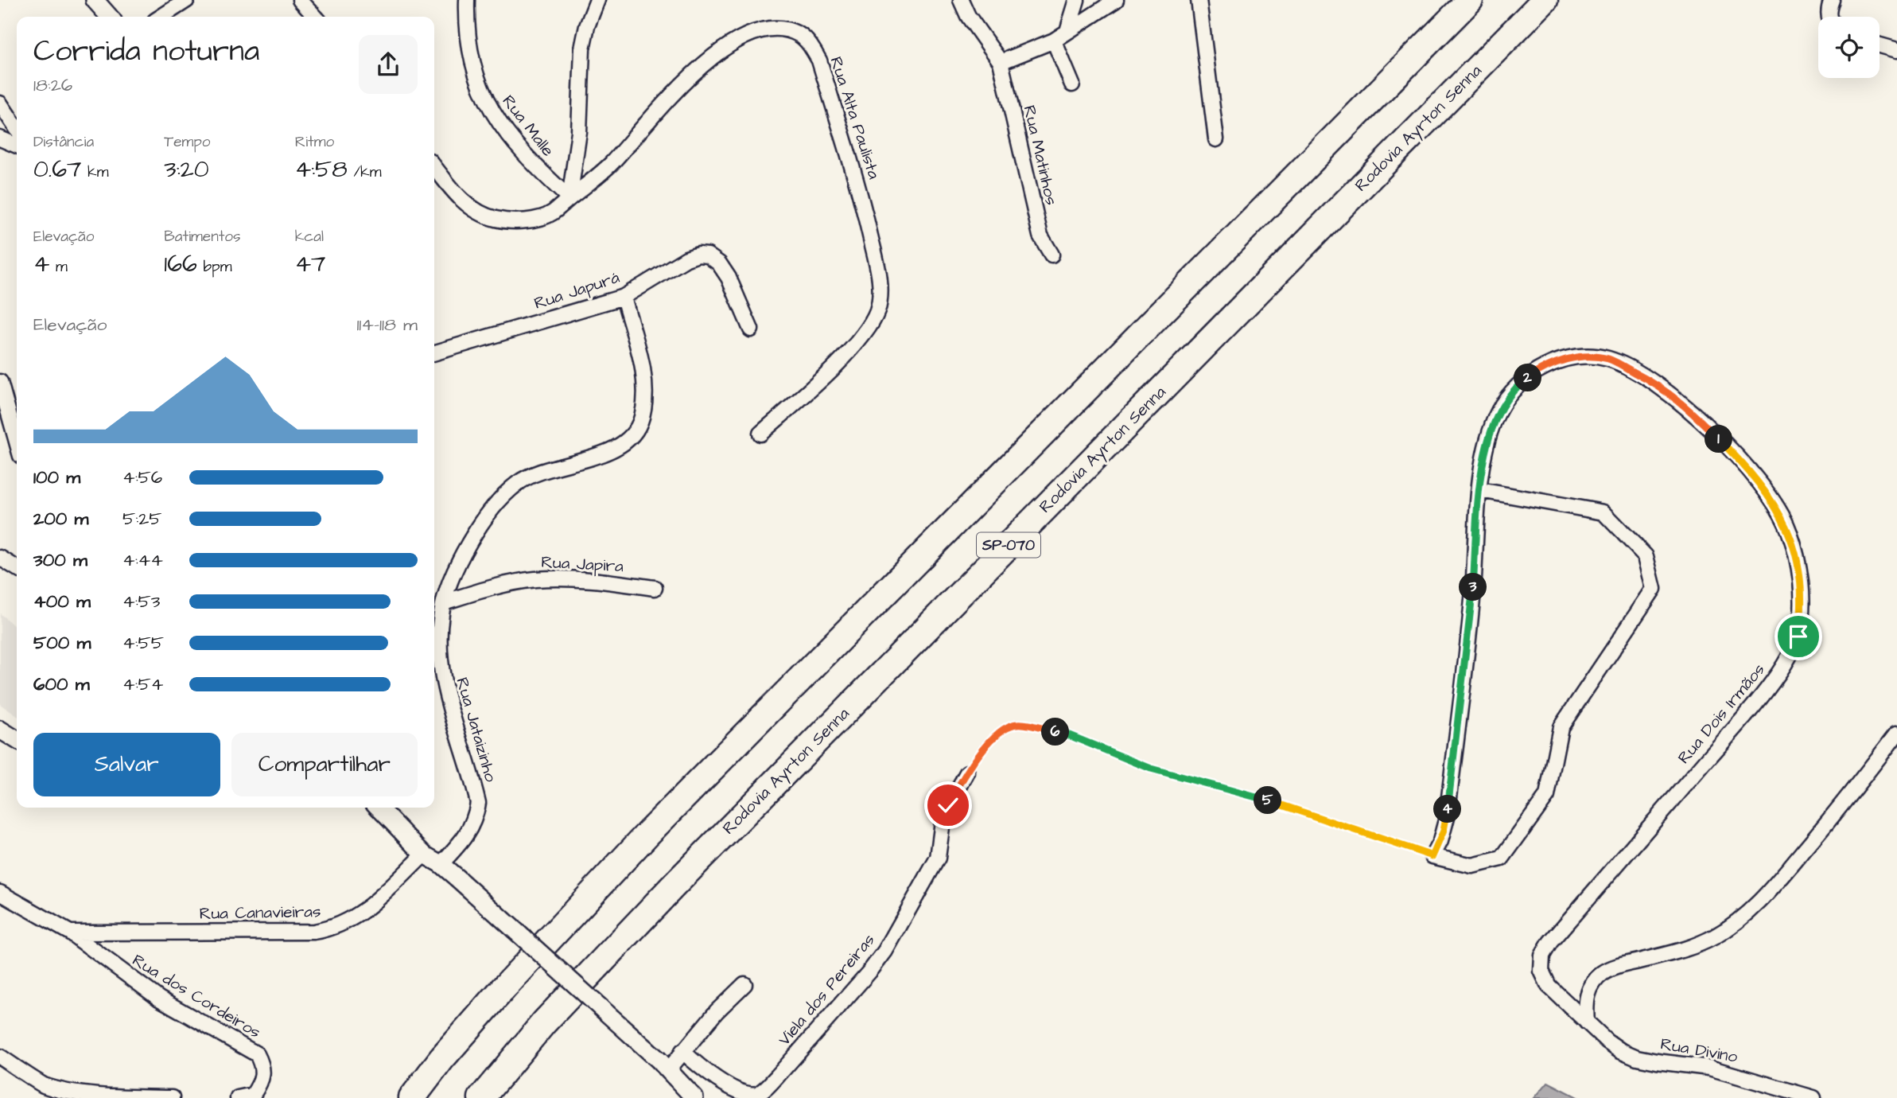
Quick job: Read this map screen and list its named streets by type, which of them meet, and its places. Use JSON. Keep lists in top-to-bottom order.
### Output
{
  "streets": {
    "highway": ["Rodovia Ayrton Senna", "SP-070"],
    "street": [
      "Rua Alta Paulista",
      "Rua Malle",
      "Rua Matinhos",
      "Rua Japurá",
      "Rua Japira",
      "Rua Dois Irmãos",
      "Rua Jataizinho",
      "Rua Canavieiras",
      "Viela dos Pereiras",
      "Rua dos Cordeiros",
      "Rua Divino"
    ]
  },
  "crossings": [
    ["Rua Alta Paulista", "Rua Malle"],
    ["Rua Japurá", "Rua Jataizinho"],
    ["Rua Japira", "Rua Jataizinho"],
    ["Rua Dois Irmãos", "Rua Divino"],
    ["Rua Canavieiras", "Rua dos Cordeiros"]
  ],
  "page": {
    "heading": ["Corrida noturna", "18:26"],
    "stats": [
      ["Distância", "0.67 km"],
      ["Tempo", "3:20"],
      ["Ritmo", "4:58 /km"],
      ["Elevação", "4 m"],
      ["Batimentos", "166 bpm"],
      ["kcal", "47"]
    ],
    "chart": ["Elevação", "114–118 m"],
    "pins": [
      "2",
      "1",
      "3",
      "6",
      "5",
      "4"
    ],
    "list": [
      {
        "name": "100 m",
        "note": "4:56"
      },
      {
        "name": "200 m",
        "note": "5:25"
      },
      {
        "name": "300 m",
        "note": "4:44"
      },
      {
        "name": "400 m",
        "note": "4:53"
      },
      {
        "name": "500 m",
        "note": "4:55"
      },
      {
        "name": "600 m",
        "note": "4:54"
      }
    ],
    "buttons": ["Salvar", "Compartilhar"]
  }
}
